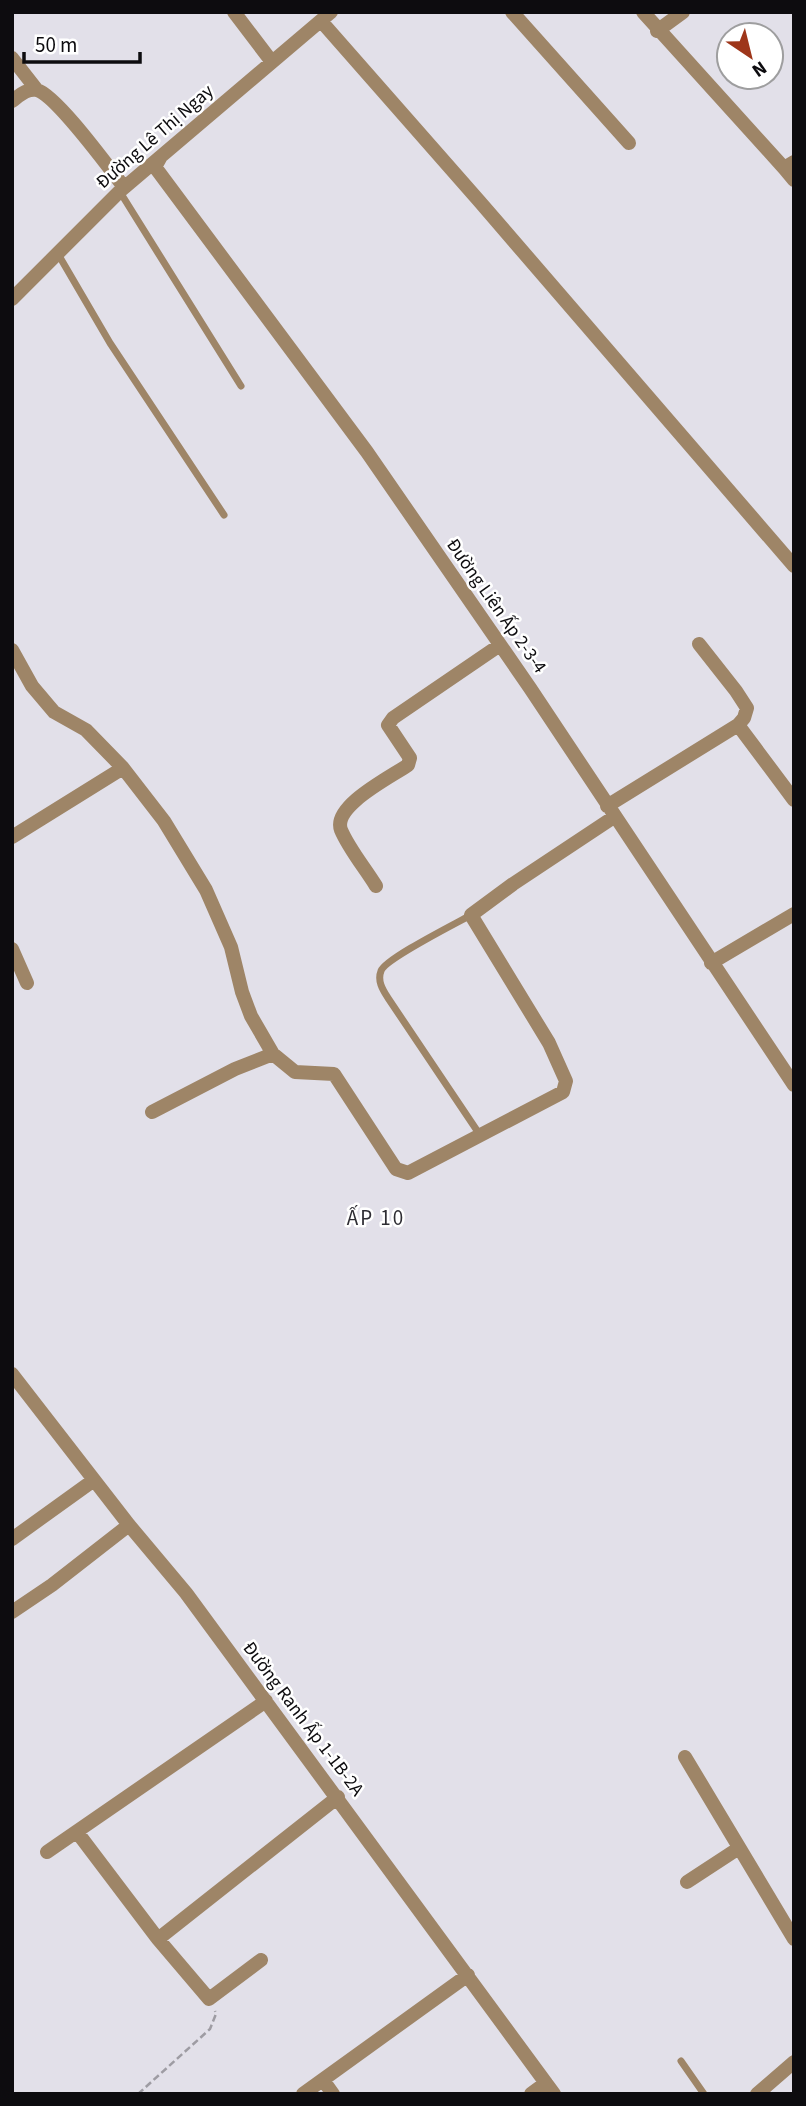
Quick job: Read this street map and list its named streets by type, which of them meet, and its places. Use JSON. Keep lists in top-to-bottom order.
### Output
{
  "streets": {
    "street": ["Đường Lê Thị Ngay", "Đường Liên Ấp 2-3-4", "Đường Ranh Ấp 1-1B-2A"]
  },
  "crossings": [
    ["Đường Lê Thị Ngay", "Đường Liên Ấp 2-3-4"]
  ],
  "districts": ["ẤP 10"],
  "scale_bar": "50 m",
  "north": "bottom right"
}
